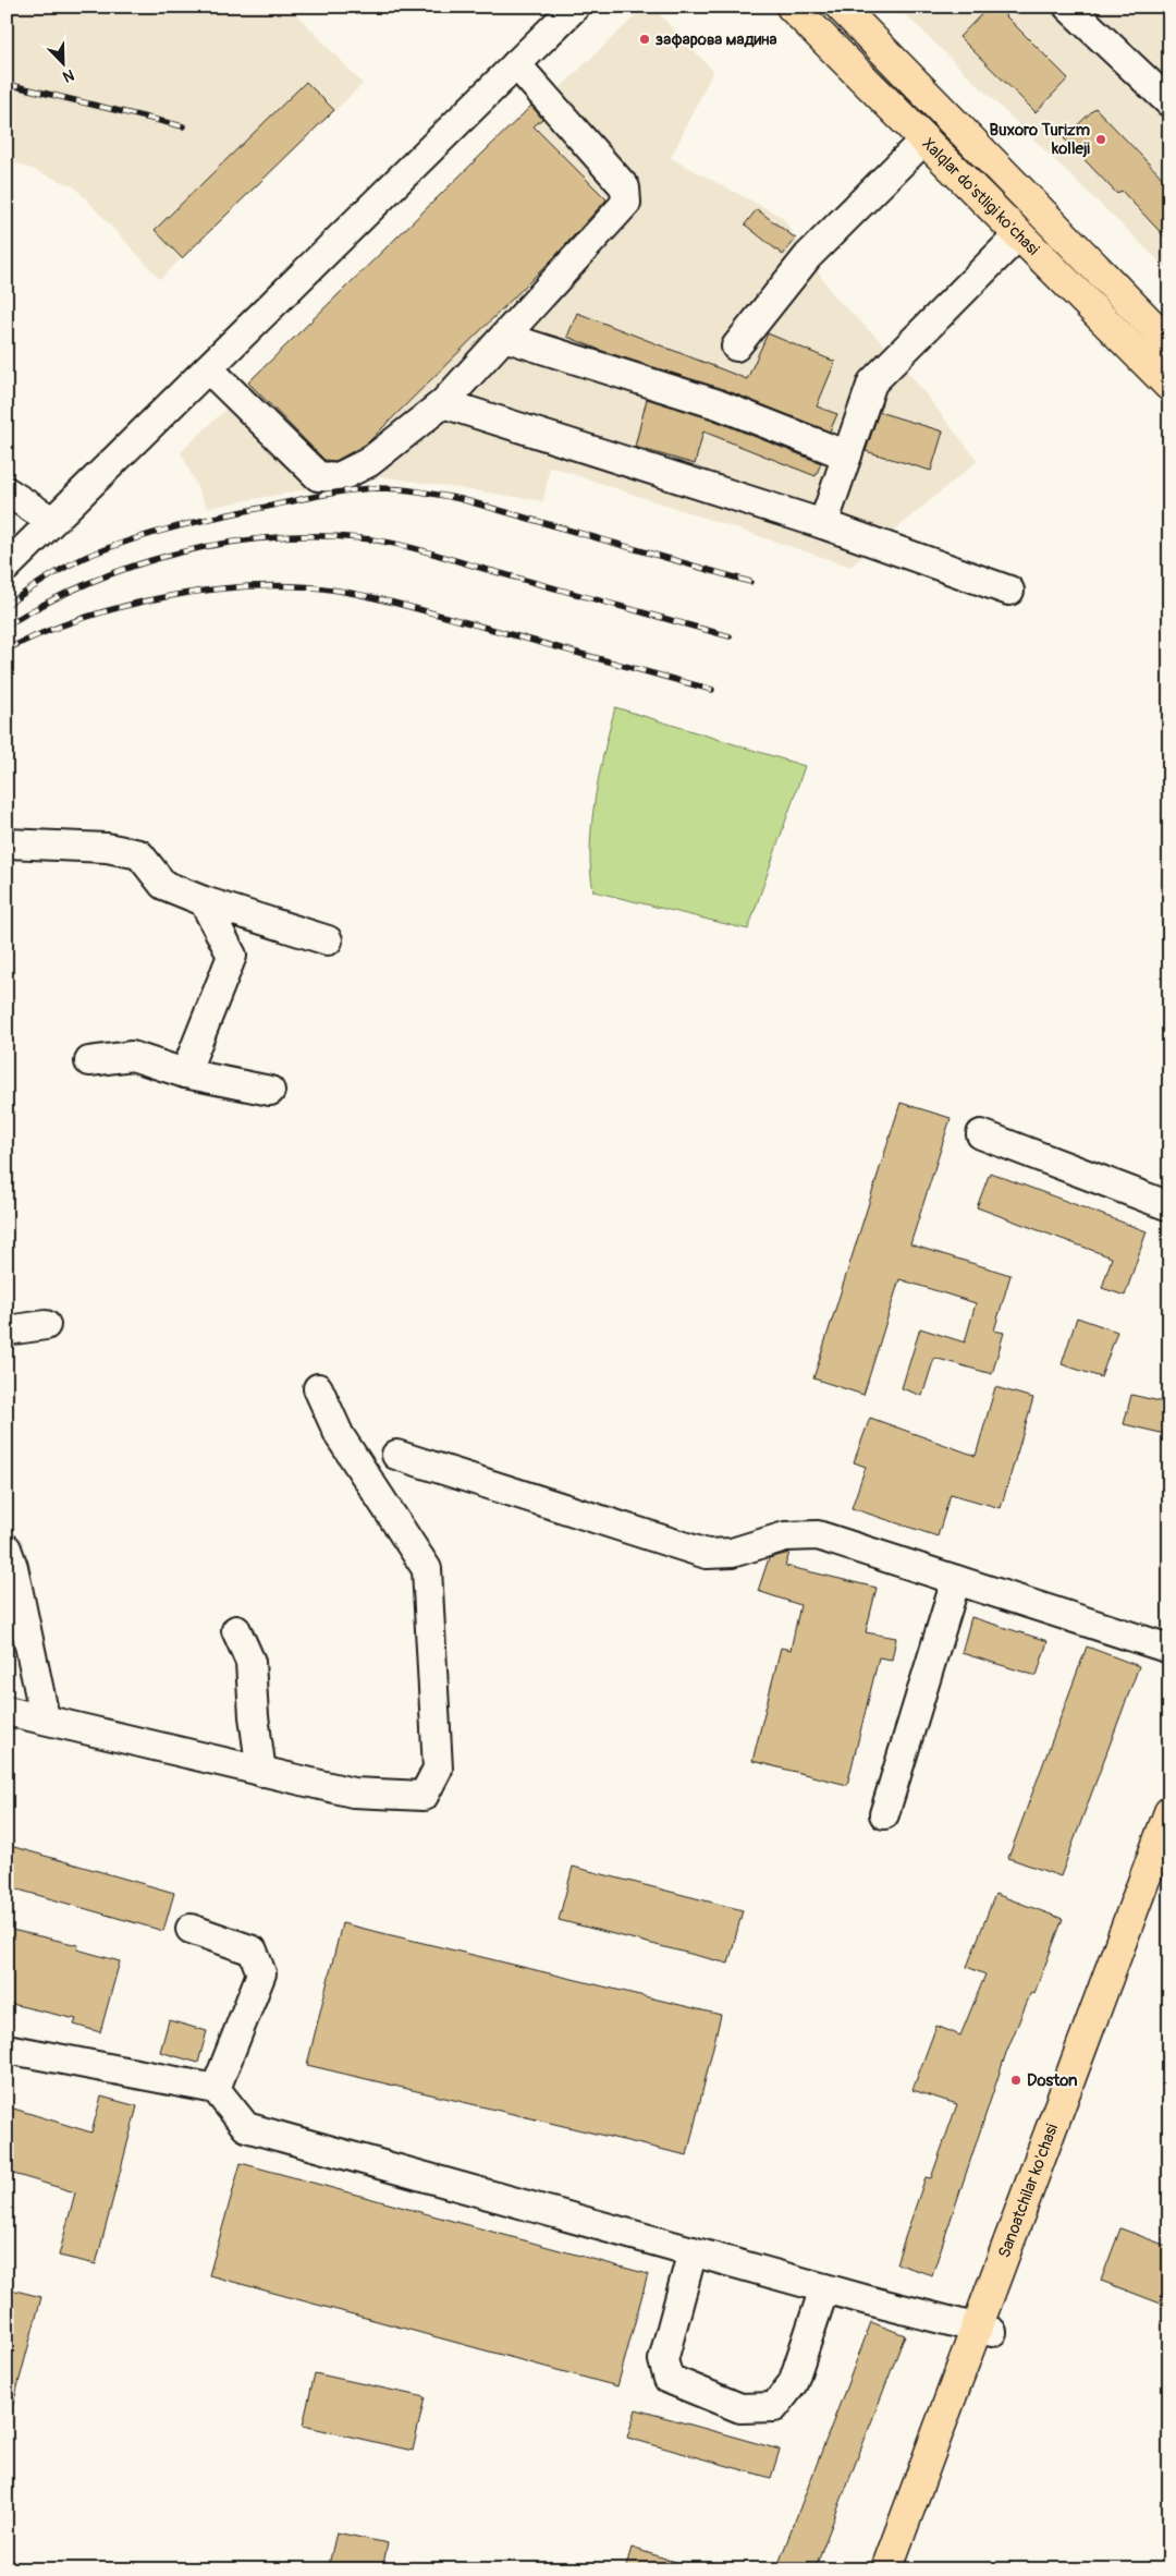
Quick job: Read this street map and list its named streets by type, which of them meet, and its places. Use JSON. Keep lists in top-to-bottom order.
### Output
{
  "streets": {
    "main road": ["Xalqlar do'stligi ko'chasi", "Sanoatchilar ko'chasi"]
  },
  "places": ["зафарова мадина", "Buxoro Turizm kolleji", "Doston"],
  "north": "bottom right"
}
